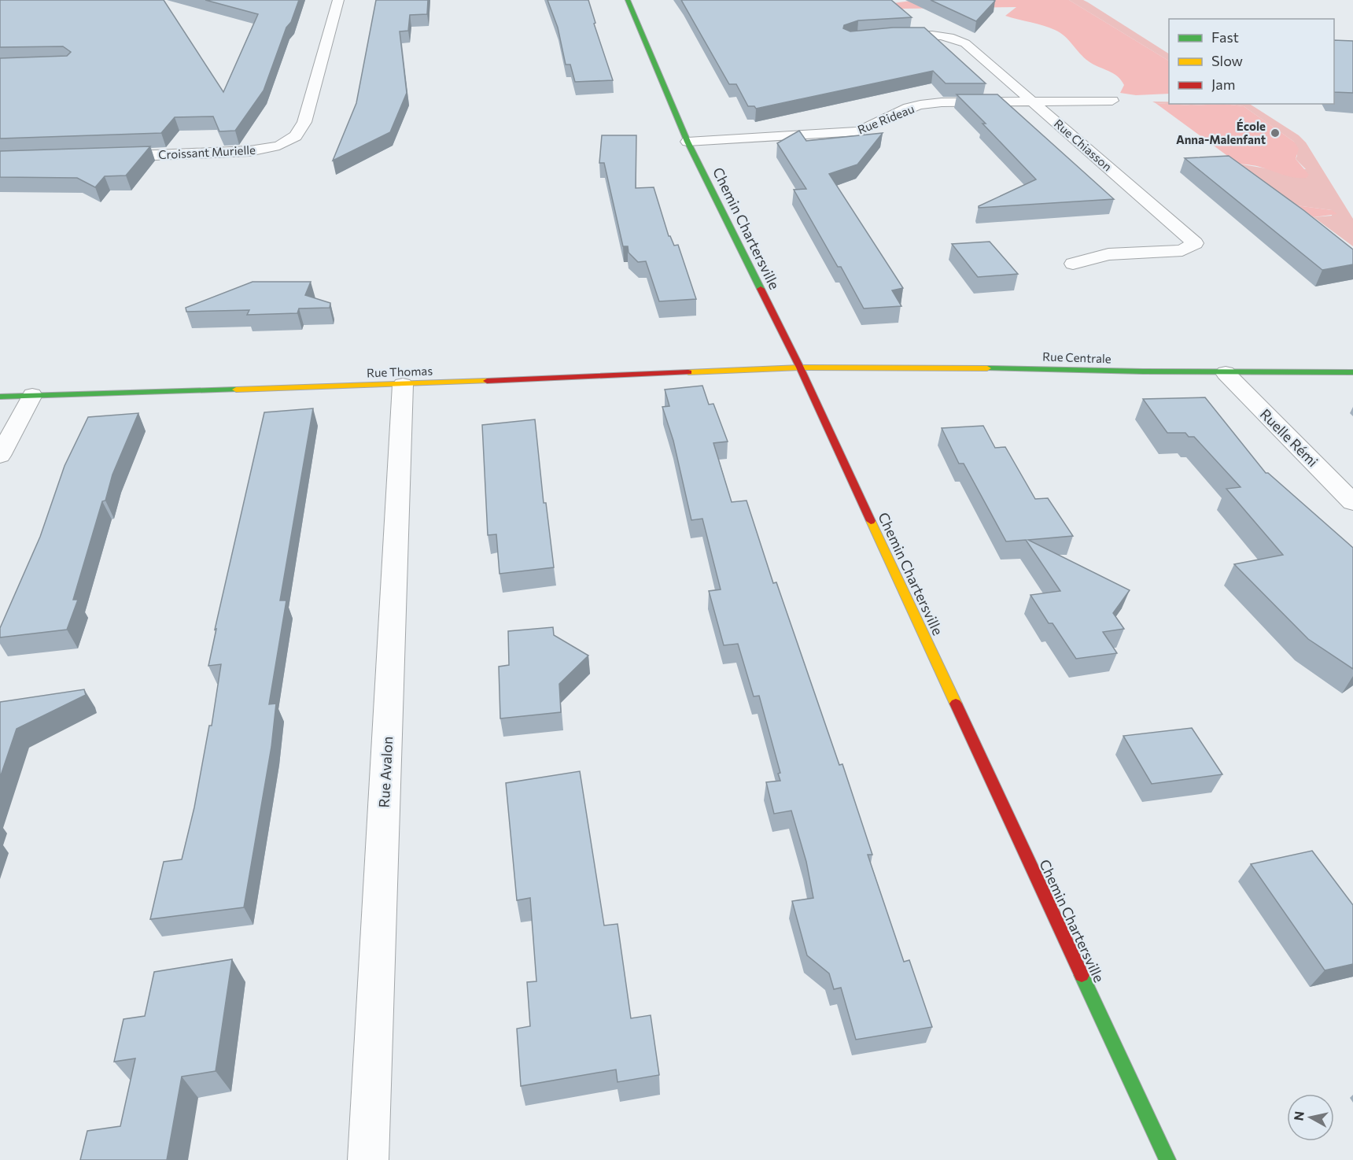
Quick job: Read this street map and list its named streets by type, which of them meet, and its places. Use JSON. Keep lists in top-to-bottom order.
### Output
{
  "streets": {
    "street": [
      "Rue Rideau",
      "Rue Chiasson",
      "Croissant Murielle",
      "Chemin Chartersville",
      "Rue Centrale",
      "Rue Thomas",
      "Ruelle Rémi",
      "Rue Avalon"
    ]
  },
  "crossings": [
    ["Rue Rideau", "Rue Chiasson"],
    ["Rue Rideau", "Chemin Chartersville"],
    ["Chemin Chartersville", "Rue Centrale"],
    ["Chemin Chartersville", "Rue Thomas"],
    ["Rue Centrale", "Rue Thomas"],
    ["Rue Centrale", "Ruelle Rémi"],
    ["Rue Thomas", "Rue Avalon"]
  ],
  "places": ["École Anna-Malenfant"],
  "legend": ["Fast", "Slow", "Jam"],
  "north": "left"
}
